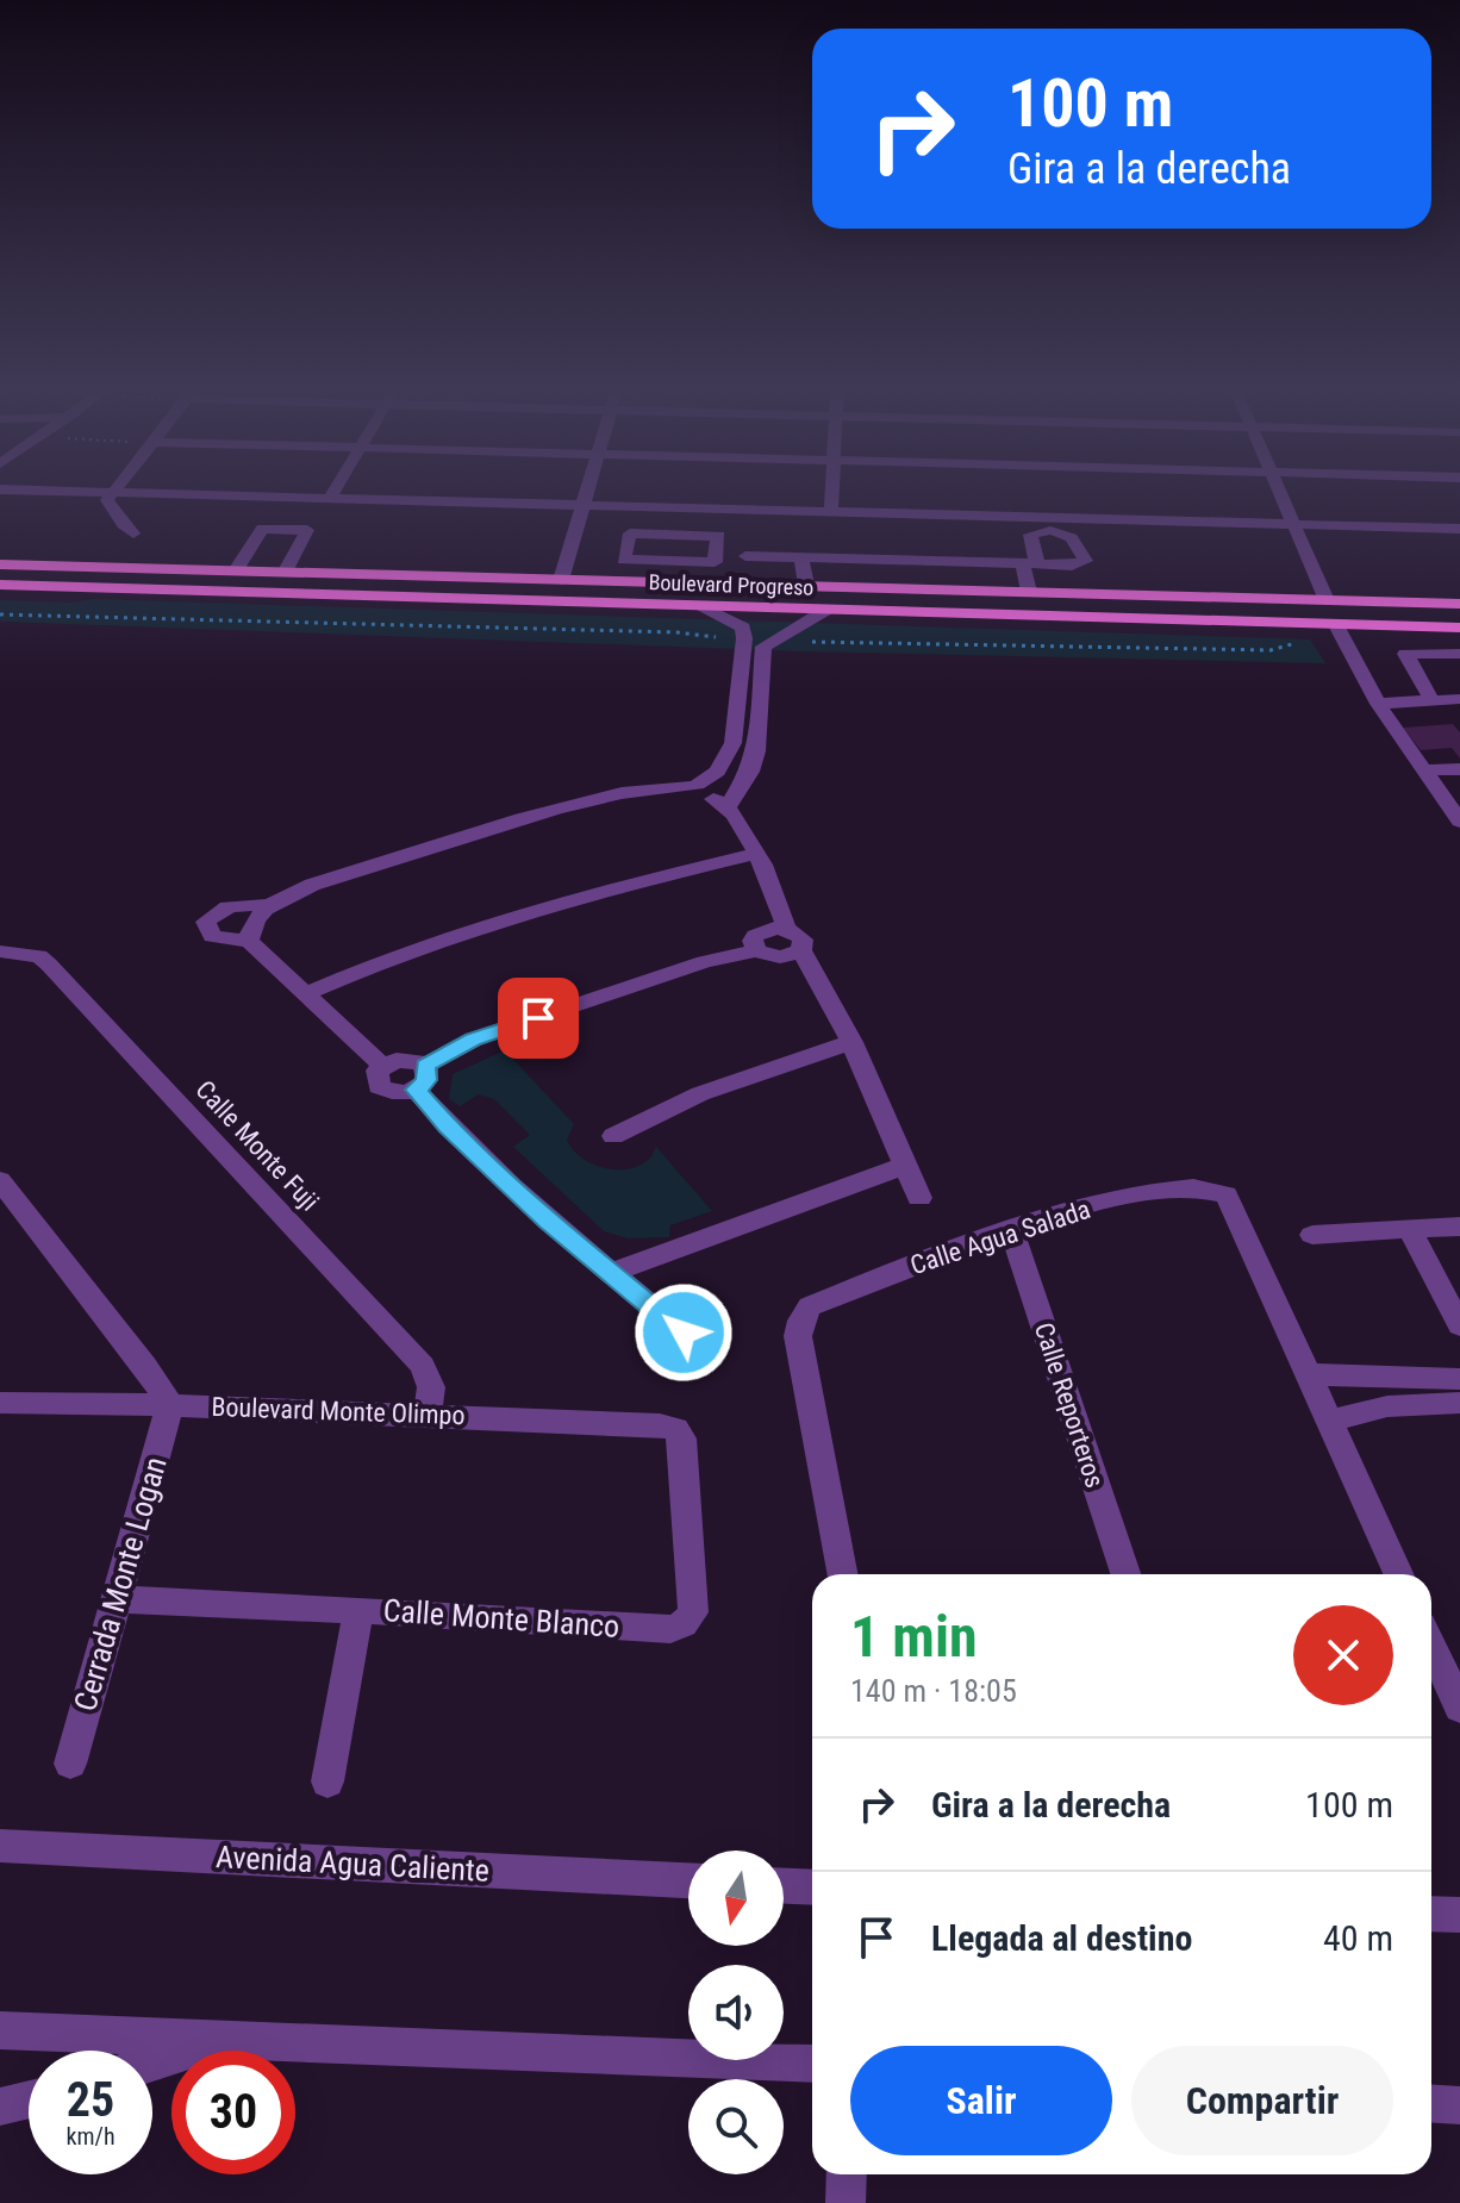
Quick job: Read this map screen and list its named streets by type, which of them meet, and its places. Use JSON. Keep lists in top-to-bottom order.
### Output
{
  "streets": {
    "main road": ["Boulevard Progreso"],
    "street": [
      "Calle Monte Fuji",
      "Calle Agua Salada",
      "Calle Reporteros",
      "Boulevard Monte Olimpo",
      "Cerrada Monte Logan",
      "Calle Monte Blanco",
      "Avenida Agua Caliente"
    ]
  },
  "crossings": [
    ["Calle Monte Fuji", "Boulevard Monte Olimpo"],
    ["Calle Agua Salada", "Calle Reporteros"],
    ["Boulevard Monte Olimpo", "Cerrada Monte Logan"],
    ["Boulevard Monte Olimpo", "Calle Monte Blanco"],
    ["Cerrada Monte Logan", "Calle Monte Blanco"]
  ],
  "north": "bottom",
  "page": {
    "turn": ["100 m", "Gira a la derecha"],
    "heading": ["1 min", "140 m · 18:05"],
    "list": [
      {
        "name": "Gira a la derecha",
        "value": "100 m"
      },
      {
        "name": "Llegada al destino",
        "value": "40 m"
      }
    ],
    "buttons": ["Salir", "Compartir"],
    "speed": "25 km/h",
    "limit": "30"
  }
}
